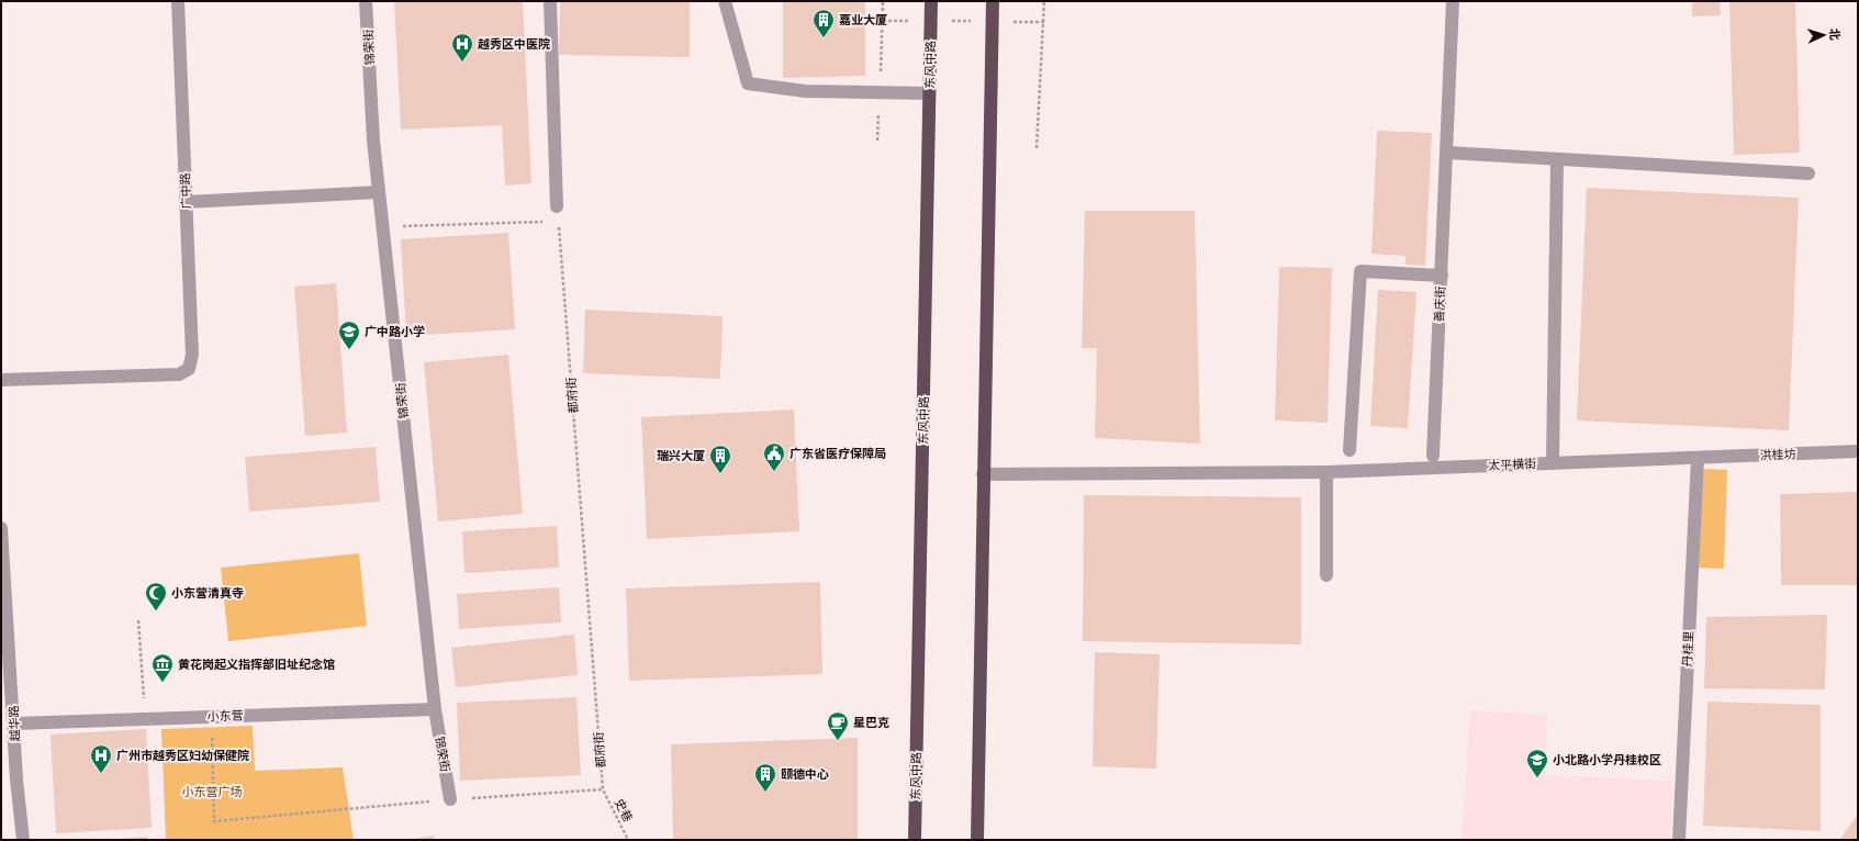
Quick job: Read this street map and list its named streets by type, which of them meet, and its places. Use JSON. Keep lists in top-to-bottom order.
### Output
{
  "streets": {
    "highway": ["东风中路"],
    "street": [
      "锦荣街",
      "广中路",
      "善庆街",
      "洪桂坊",
      "太平横街",
      "丹桂里",
      "小东营",
      "越华路"
    ],
    "path": ["都府街", "史巷"]
  },
  "crossings": [
    ["锦荣街", "小东营"],
    ["都府街", "史巷"],
    ["洪桂坊", "太平横街"],
    ["洪桂坊", "丹桂里"],
    ["太平横街", "丹桂里"],
    ["小东营", "越华路"]
  ],
  "parks": ["小东营广场"],
  "places": {
    "building": ["嘉业大厦", "瑞兴大厦", "颐德中心"],
    "hospital": ["越秀区中医院", "广州市越秀区妇幼保健院"],
    "school or university": ["广中路小学", "小北路小学丹桂校区"],
    "public building": ["广东省医疗保障局"],
    "mosque": ["小东营清真寺"],
    "museum": ["黄花岗起义指挥部旧址纪念馆"],
    "cafe": ["星巴克"]
  },
  "north": "right"
}
